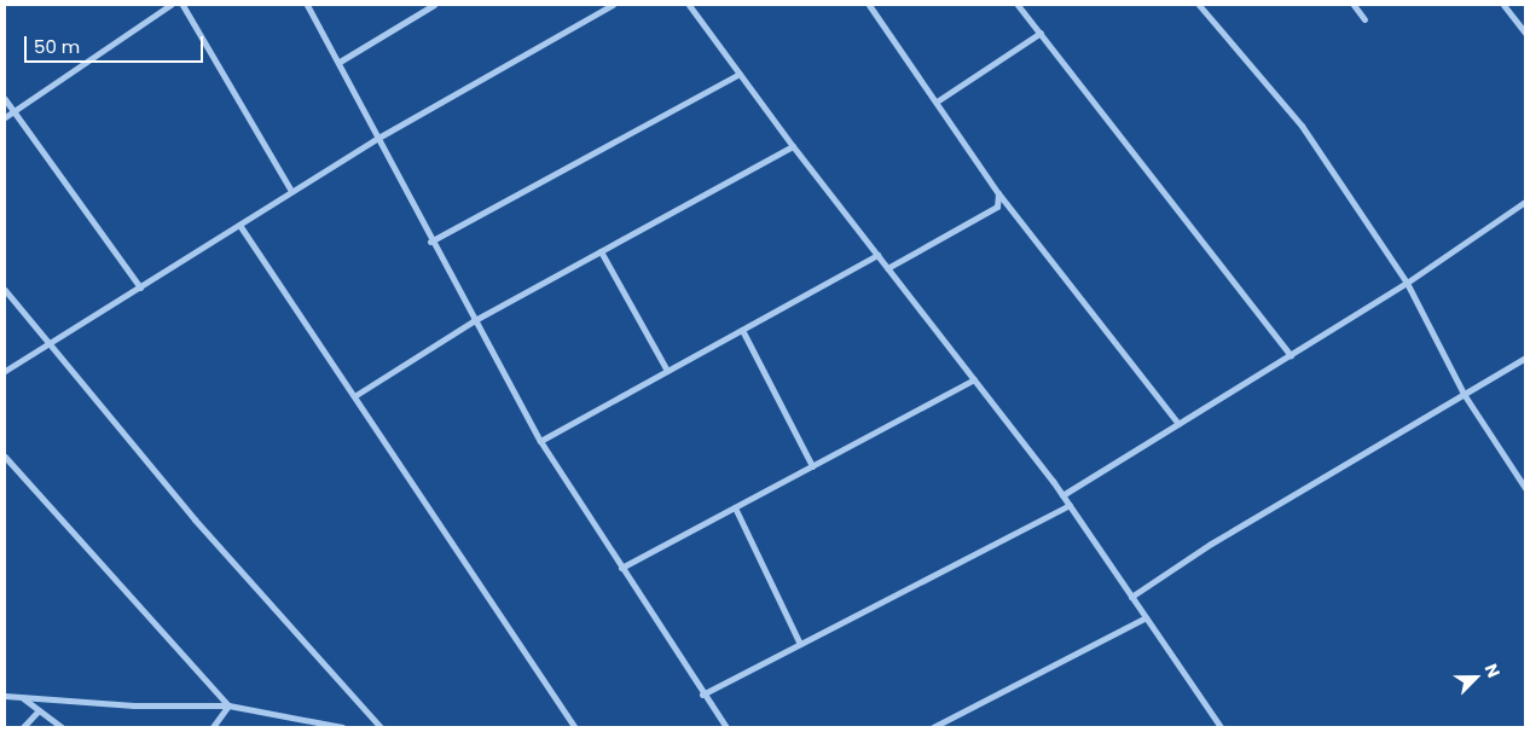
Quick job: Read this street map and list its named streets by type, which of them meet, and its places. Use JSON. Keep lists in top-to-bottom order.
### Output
{
  "scale_bar": "50 m",
  "north": "top right"
}
